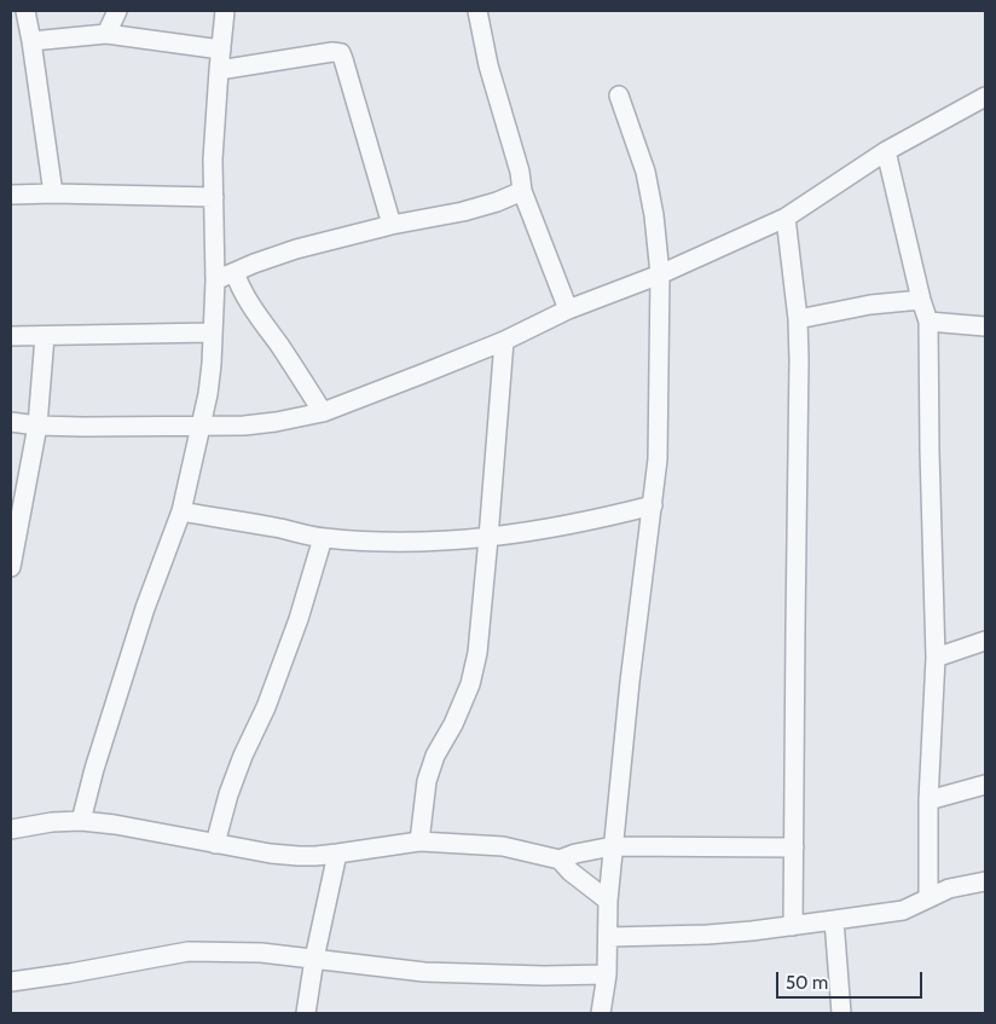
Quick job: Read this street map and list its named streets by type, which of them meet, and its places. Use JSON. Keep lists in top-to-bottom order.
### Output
{
  "scale_bar": "50 m"
}
